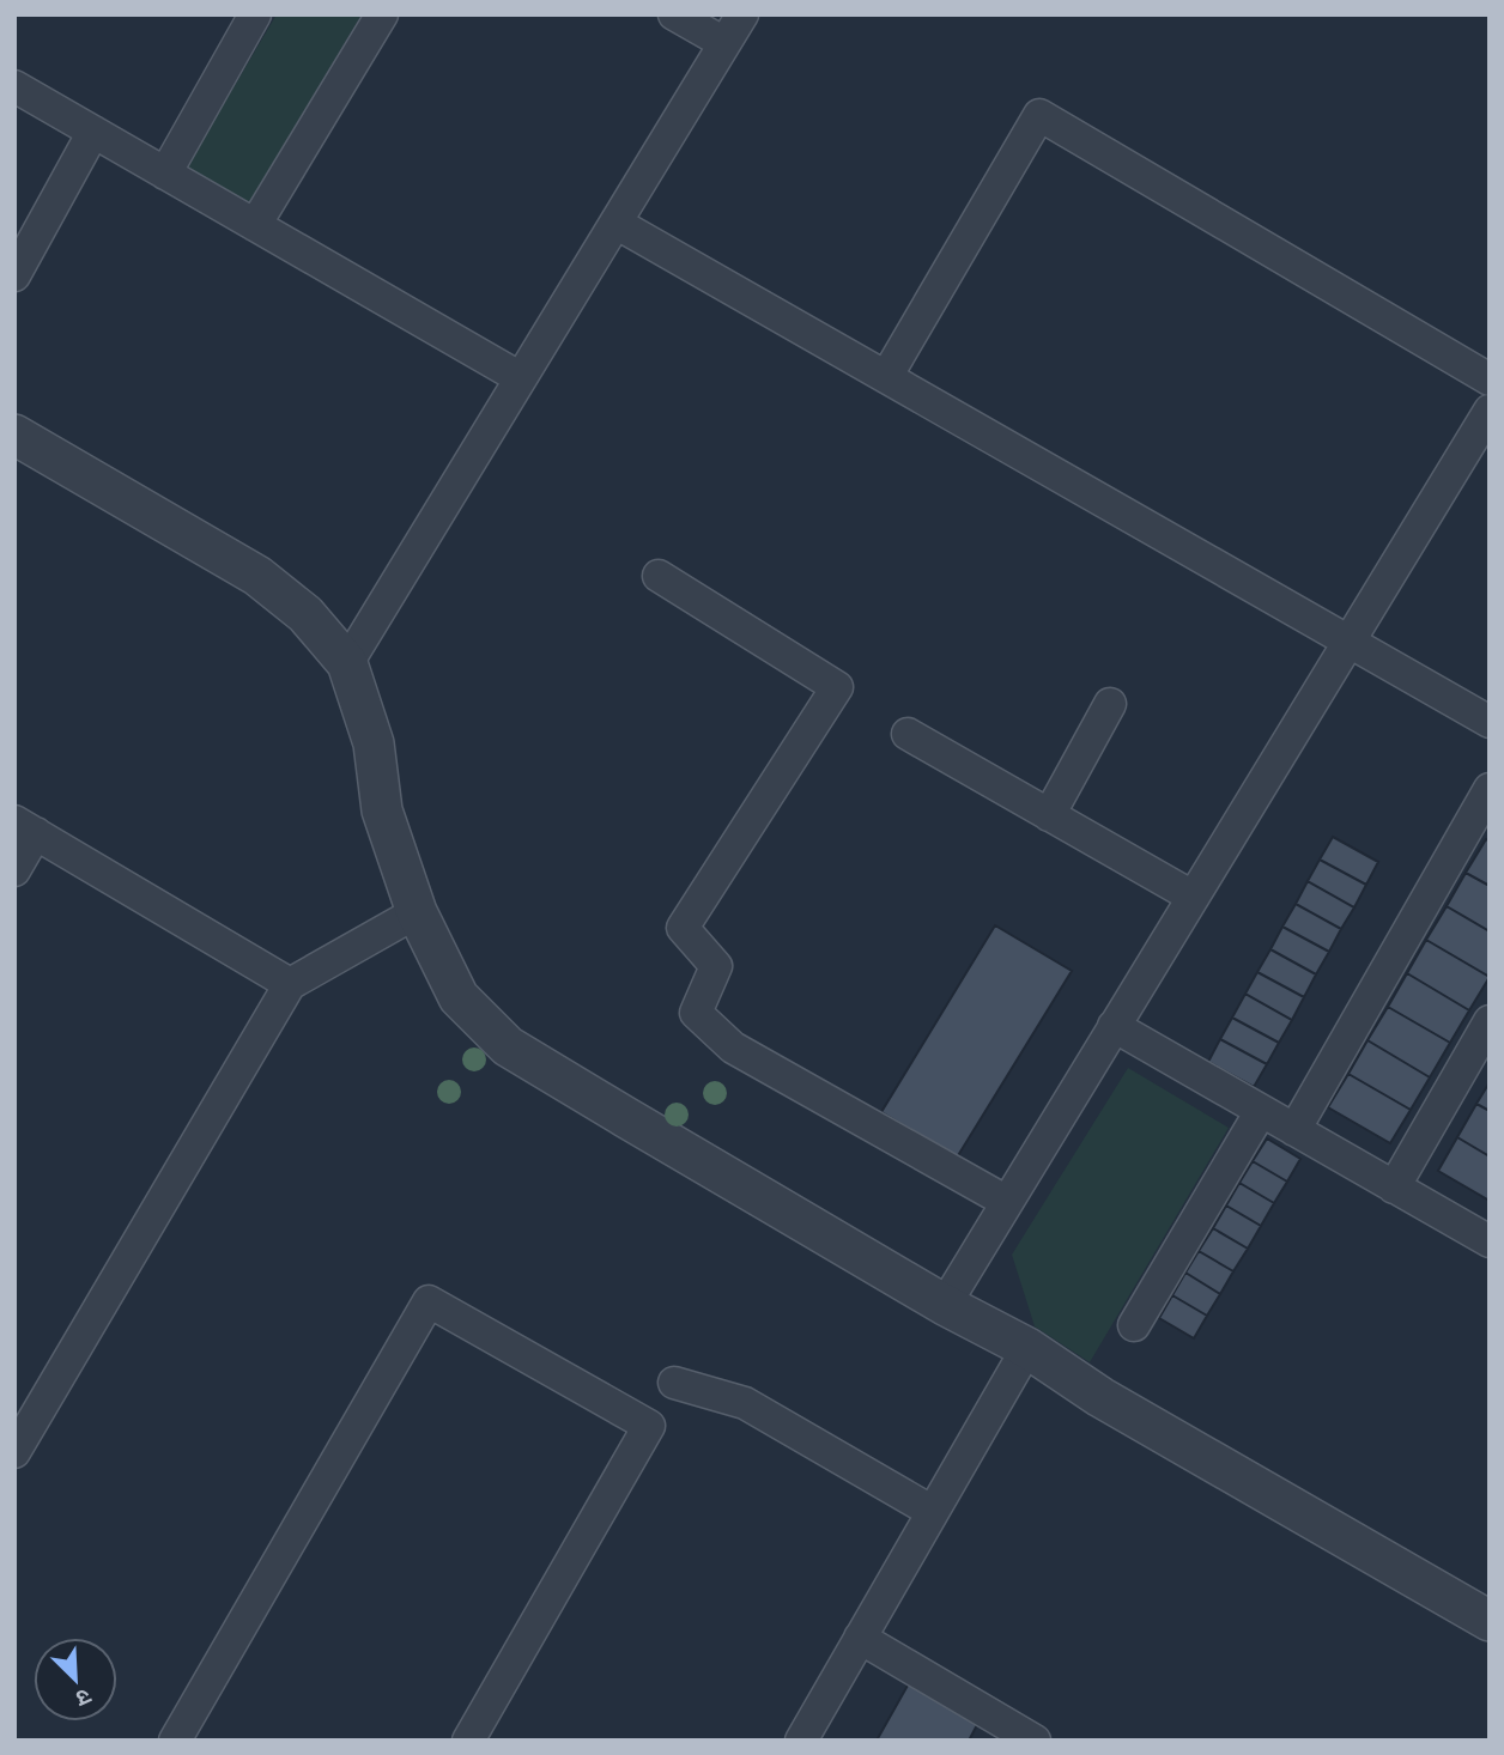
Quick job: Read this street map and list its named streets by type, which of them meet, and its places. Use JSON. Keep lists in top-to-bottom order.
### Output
{
  "north": "bottom right"
}
